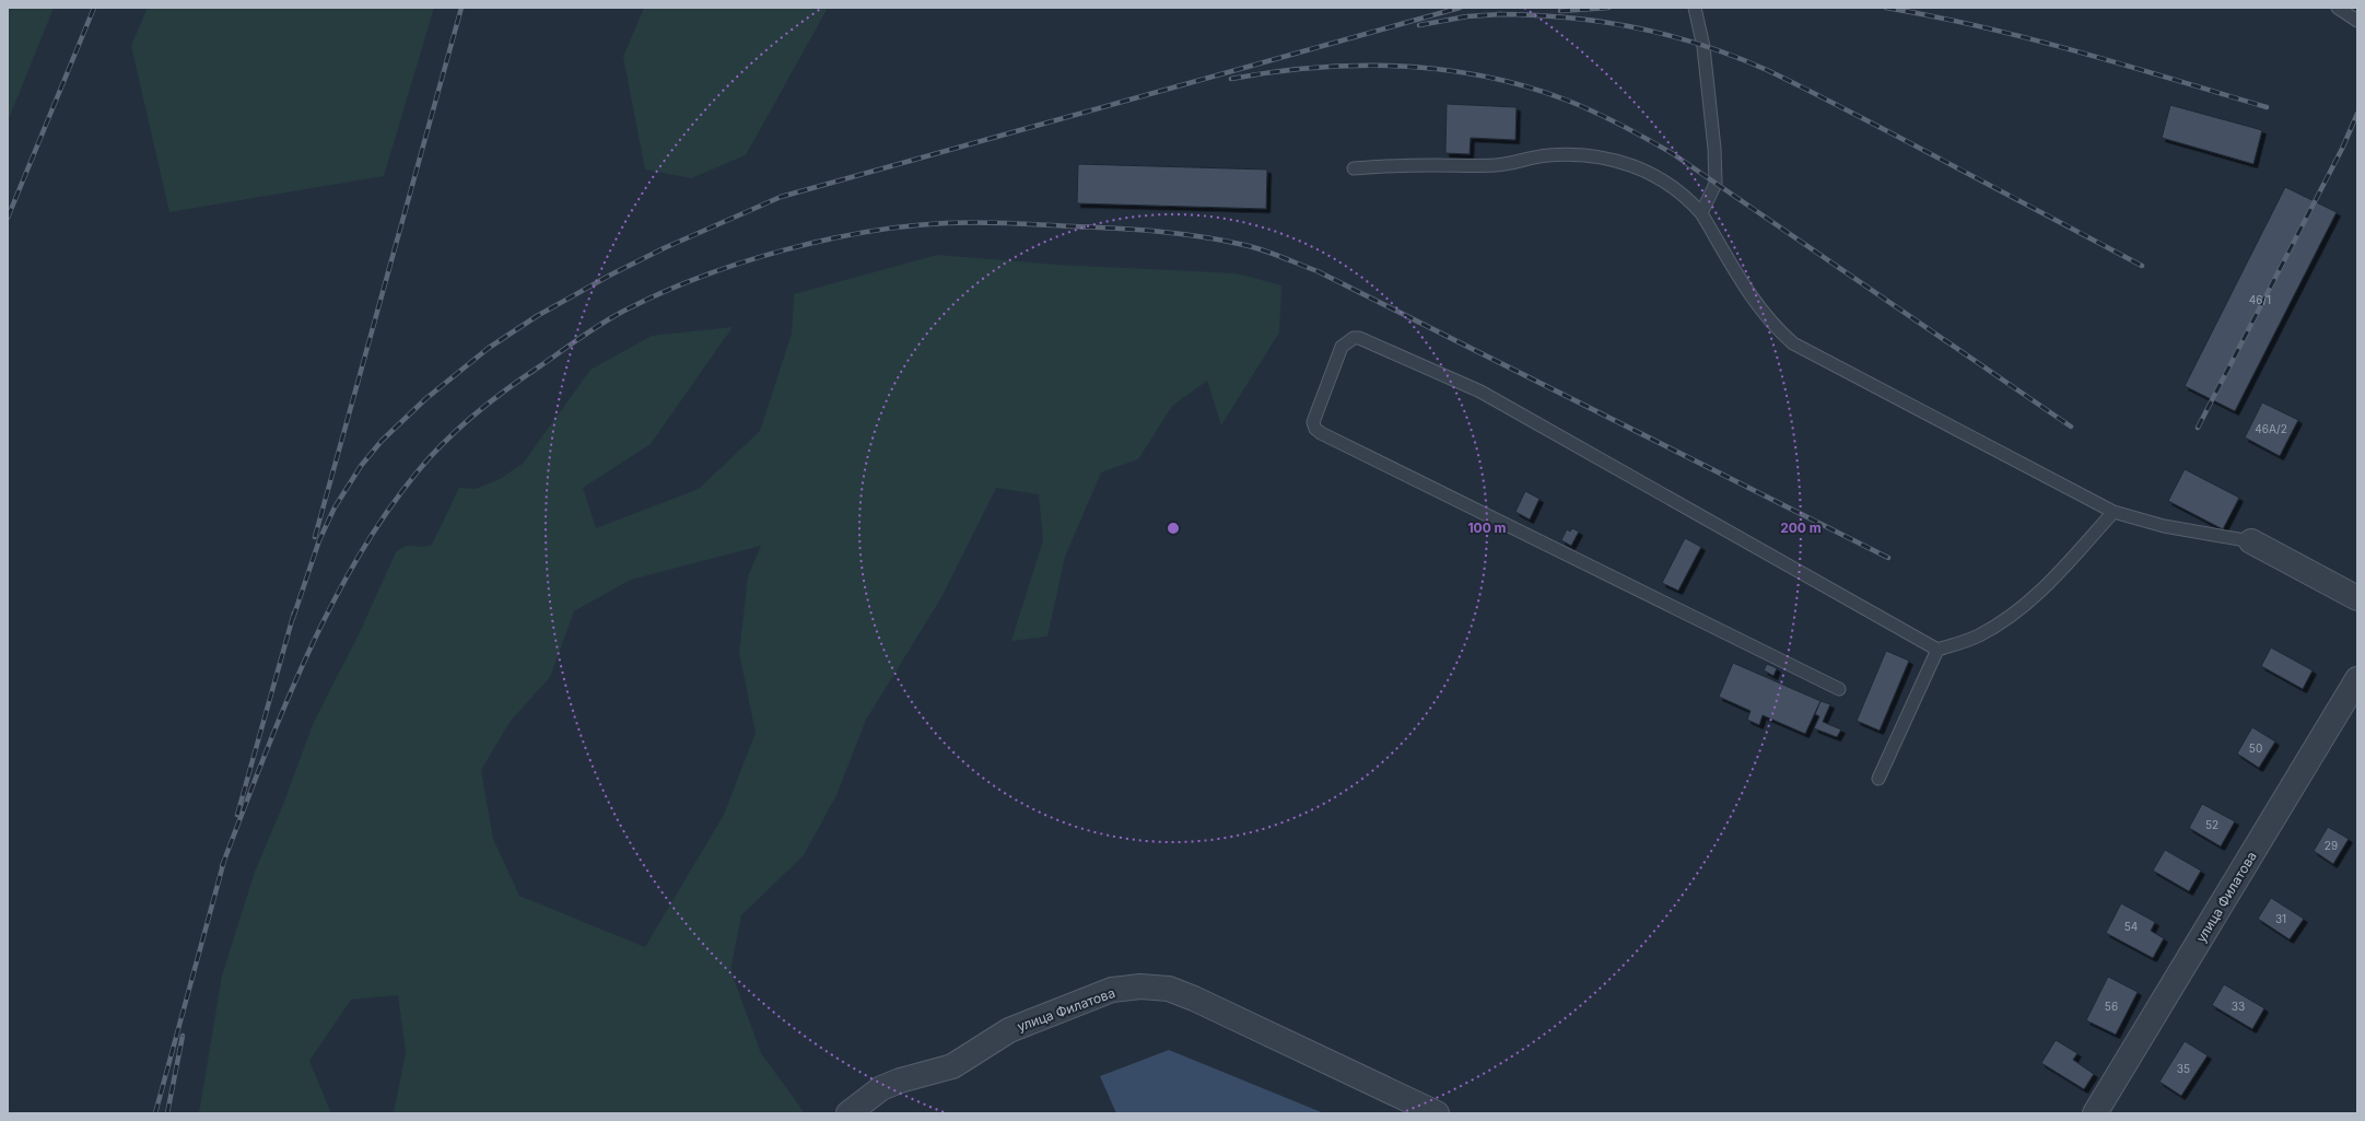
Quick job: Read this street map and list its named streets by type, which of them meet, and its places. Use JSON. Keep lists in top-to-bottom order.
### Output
{
  "streets": {
    "street": ["улица Филатова"]
  },
  "house_numbers": [
    "46/1",
    "46А/2",
    "50",
    "52",
    "29",
    "31",
    "54",
    "56",
    "33",
    "35"
  ],
  "rings": ["100 m", "200 m"]
}
